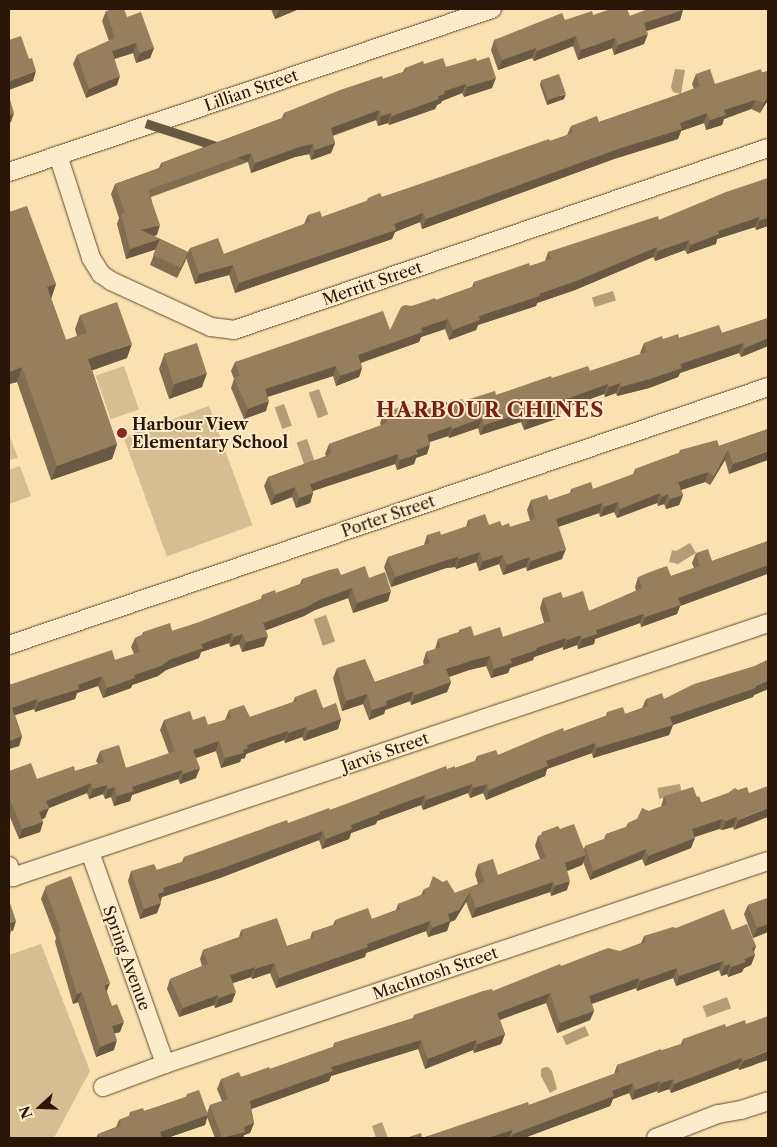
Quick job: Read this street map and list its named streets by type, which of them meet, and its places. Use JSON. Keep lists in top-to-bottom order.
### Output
{
  "streets": {
    "street": [
      "Lillian Street",
      "Merritt Street",
      "Porter Street",
      "Jarvis Street",
      "Spring Avenue",
      "MacIntosh Street"
    ]
  },
  "crossings": [
    ["Lillian Street", "Merritt Street"],
    ["Jarvis Street", "Spring Avenue"],
    ["Spring Avenue", "MacIntosh Street"]
  ],
  "districts": ["HARBOUR CHINES"],
  "places": ["Harbour View Elementary School"],
  "north": "left"
}
